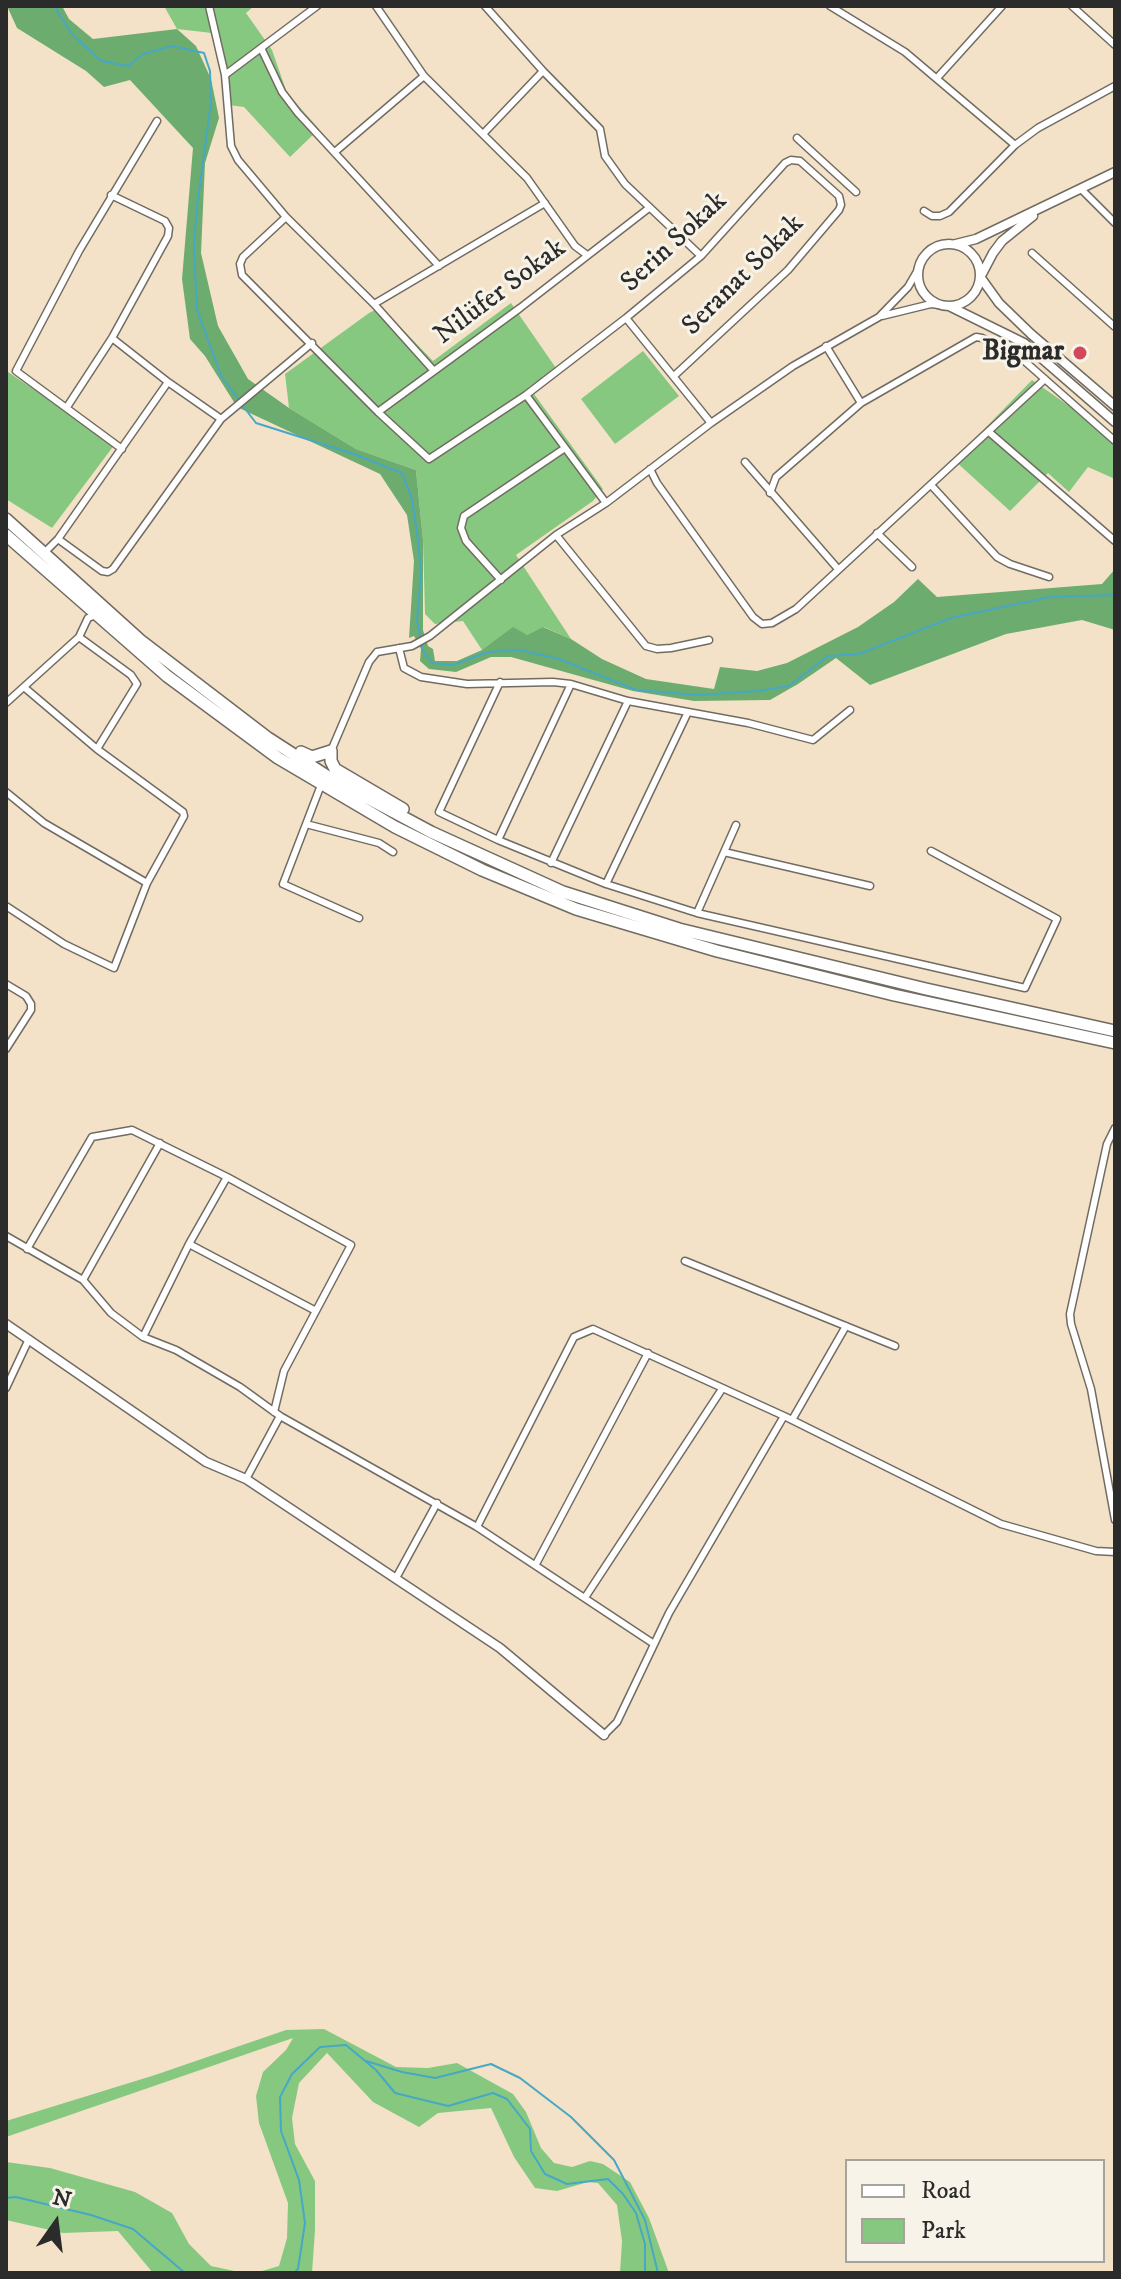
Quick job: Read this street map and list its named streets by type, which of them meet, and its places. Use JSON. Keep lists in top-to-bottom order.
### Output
{
  "streets": {
    "street": ["Serin Sokak", "Seranat Sokak", "Nilüfer Sokak"]
  },
  "crossings": [
    ["Serin Sokak", "Seranat Sokak"],
    ["Serin Sokak", "Nilüfer Sokak"]
  ],
  "places": ["Bigmar"],
  "legend": ["Road", "Park"],
  "north": "top"
}
